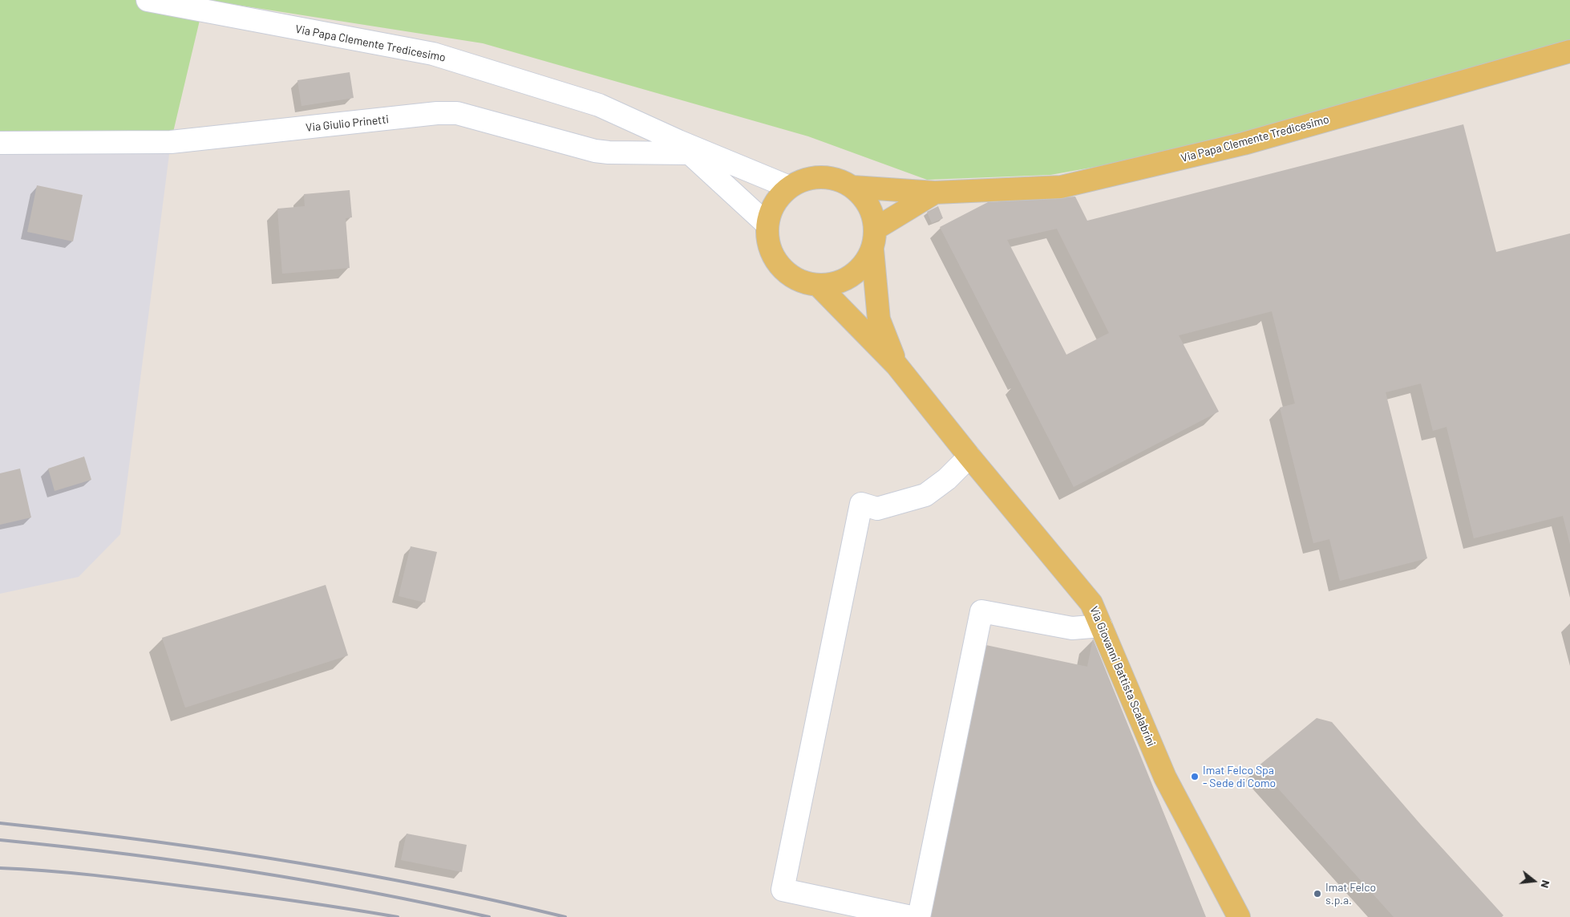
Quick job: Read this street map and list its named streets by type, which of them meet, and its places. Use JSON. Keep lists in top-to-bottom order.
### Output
{
  "streets": {
    "main road": ["Via Papa Clemente Tredicesimo", "Via Giovanni Battista Scalabrini"],
    "street": ["Via Giulio Prinetti"]
  },
  "crossings": [
    ["Via Papa Clemente Tredicesimo", "Via Giulio Prinetti"],
    ["Via Papa Clemente Tredicesimo", "Via Giovanni Battista Scalabrini"]
  ],
  "places": ["Imat Felco Spa - Sede di Como", "Imat Felco s.p.a."],
  "north": "right"
}
